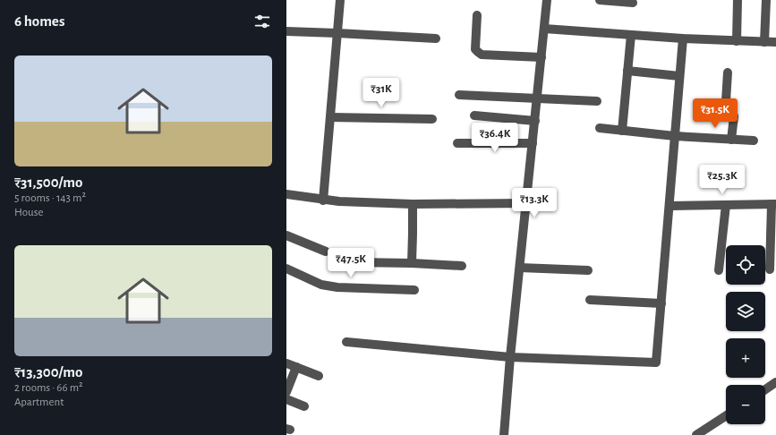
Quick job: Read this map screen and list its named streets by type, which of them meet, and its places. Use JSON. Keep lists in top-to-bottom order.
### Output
{
  "page": {
    "heading": "6 homes",
    "list": [
      {
        "name": "₹31,500/mo",
        "note": "5 rooms · 143 m² · House"
      },
      {
        "name": "₹13,300/mo",
        "note": "2 rooms · 66 m² · Apartment"
      }
    ],
    "price": [
      "₹31K",
      "₹31.5K",
      "₹36.4K",
      "₹25.3K",
      "₹13.3K",
      "₹47.5K"
    ],
    "map_buttons": ["+", "−"]
  }
}
